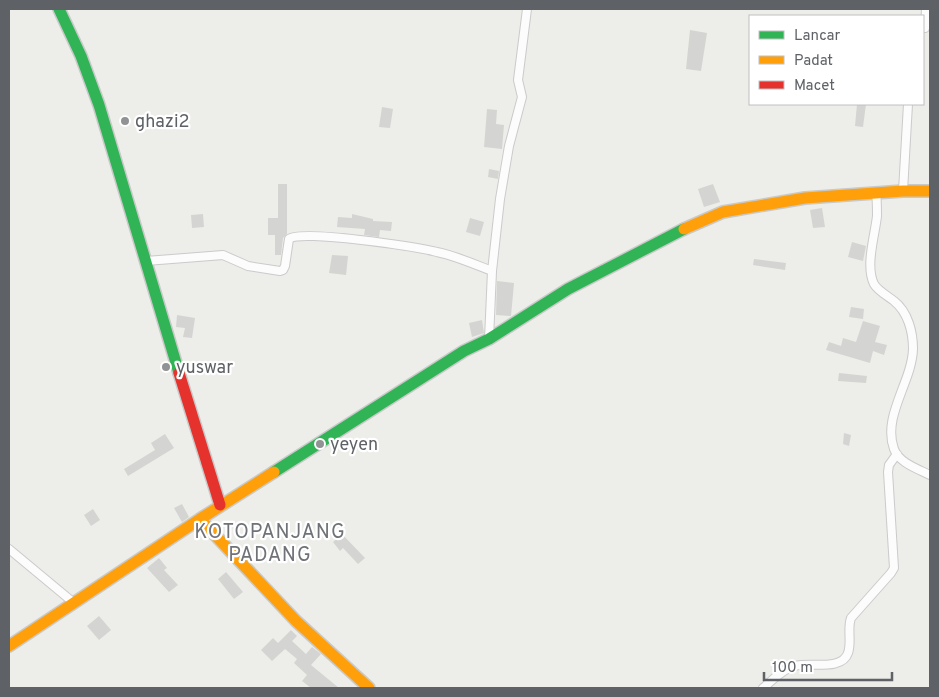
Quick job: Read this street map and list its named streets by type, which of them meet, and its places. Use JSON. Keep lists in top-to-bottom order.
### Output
{
  "districts": ["KOTOPANJANG PADANG"],
  "places": ["ghazi2", "yuswar", "yeyen"],
  "legend": ["Lancar", "Padat", "Macet"],
  "scale_bar": "100 m"
}
